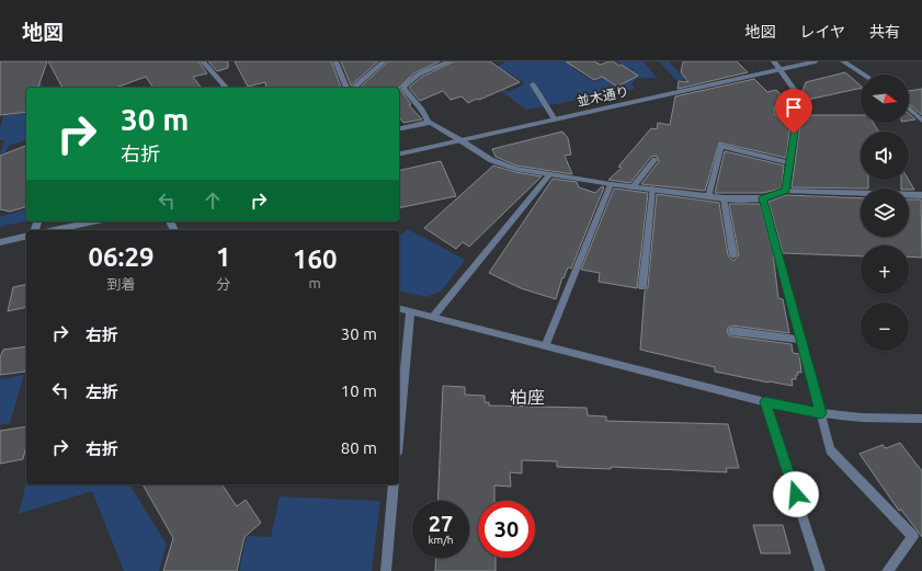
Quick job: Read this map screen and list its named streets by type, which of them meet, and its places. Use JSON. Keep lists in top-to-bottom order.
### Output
{
  "streets": {
    "street": ["並木通り"]
  },
  "districts": ["柏座"],
  "north": "right",
  "page": {
    "header": "地図",
    "nav": ["地図", "レイヤ", "共有"],
    "map_buttons": ["+", "−"],
    "turn": ["30 m", "右折"],
    "eta": [
      "06:29",
      "到着",
      "1",
      "分",
      "160",
      "m"
    ],
    "list": [
      {
        "name": "右折",
        "value": "30 m"
      },
      {
        "name": "左折",
        "value": "10 m"
      },
      {
        "name": "右折",
        "value": "80 m"
      }
    ],
    "speed": "27 km/h",
    "limit": "30"
  }
}
